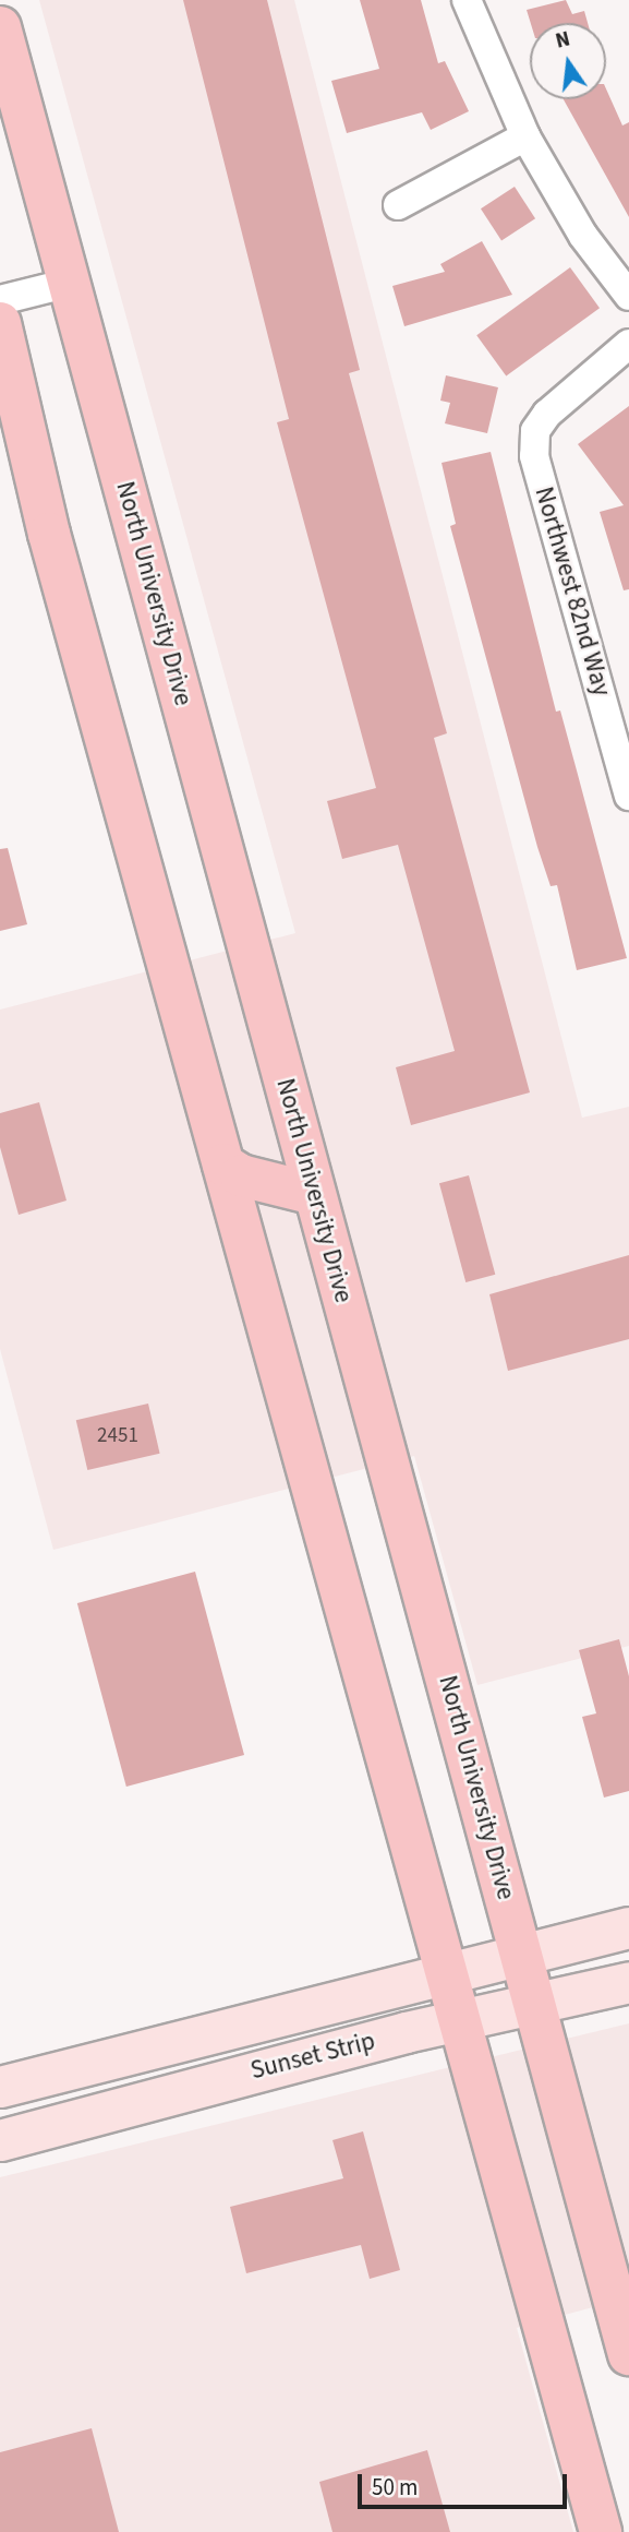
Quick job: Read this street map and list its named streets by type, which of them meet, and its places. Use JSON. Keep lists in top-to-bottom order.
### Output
{
  "streets": {
    "main road": ["North University Drive"],
    "street": ["Northwest 82nd Way", "Sunset Strip"]
  },
  "crossings": [
    ["North University Drive", "Sunset Strip"]
  ],
  "house_numbers": ["2451"],
  "scale_bar": "50 m",
  "north": "top"
}
